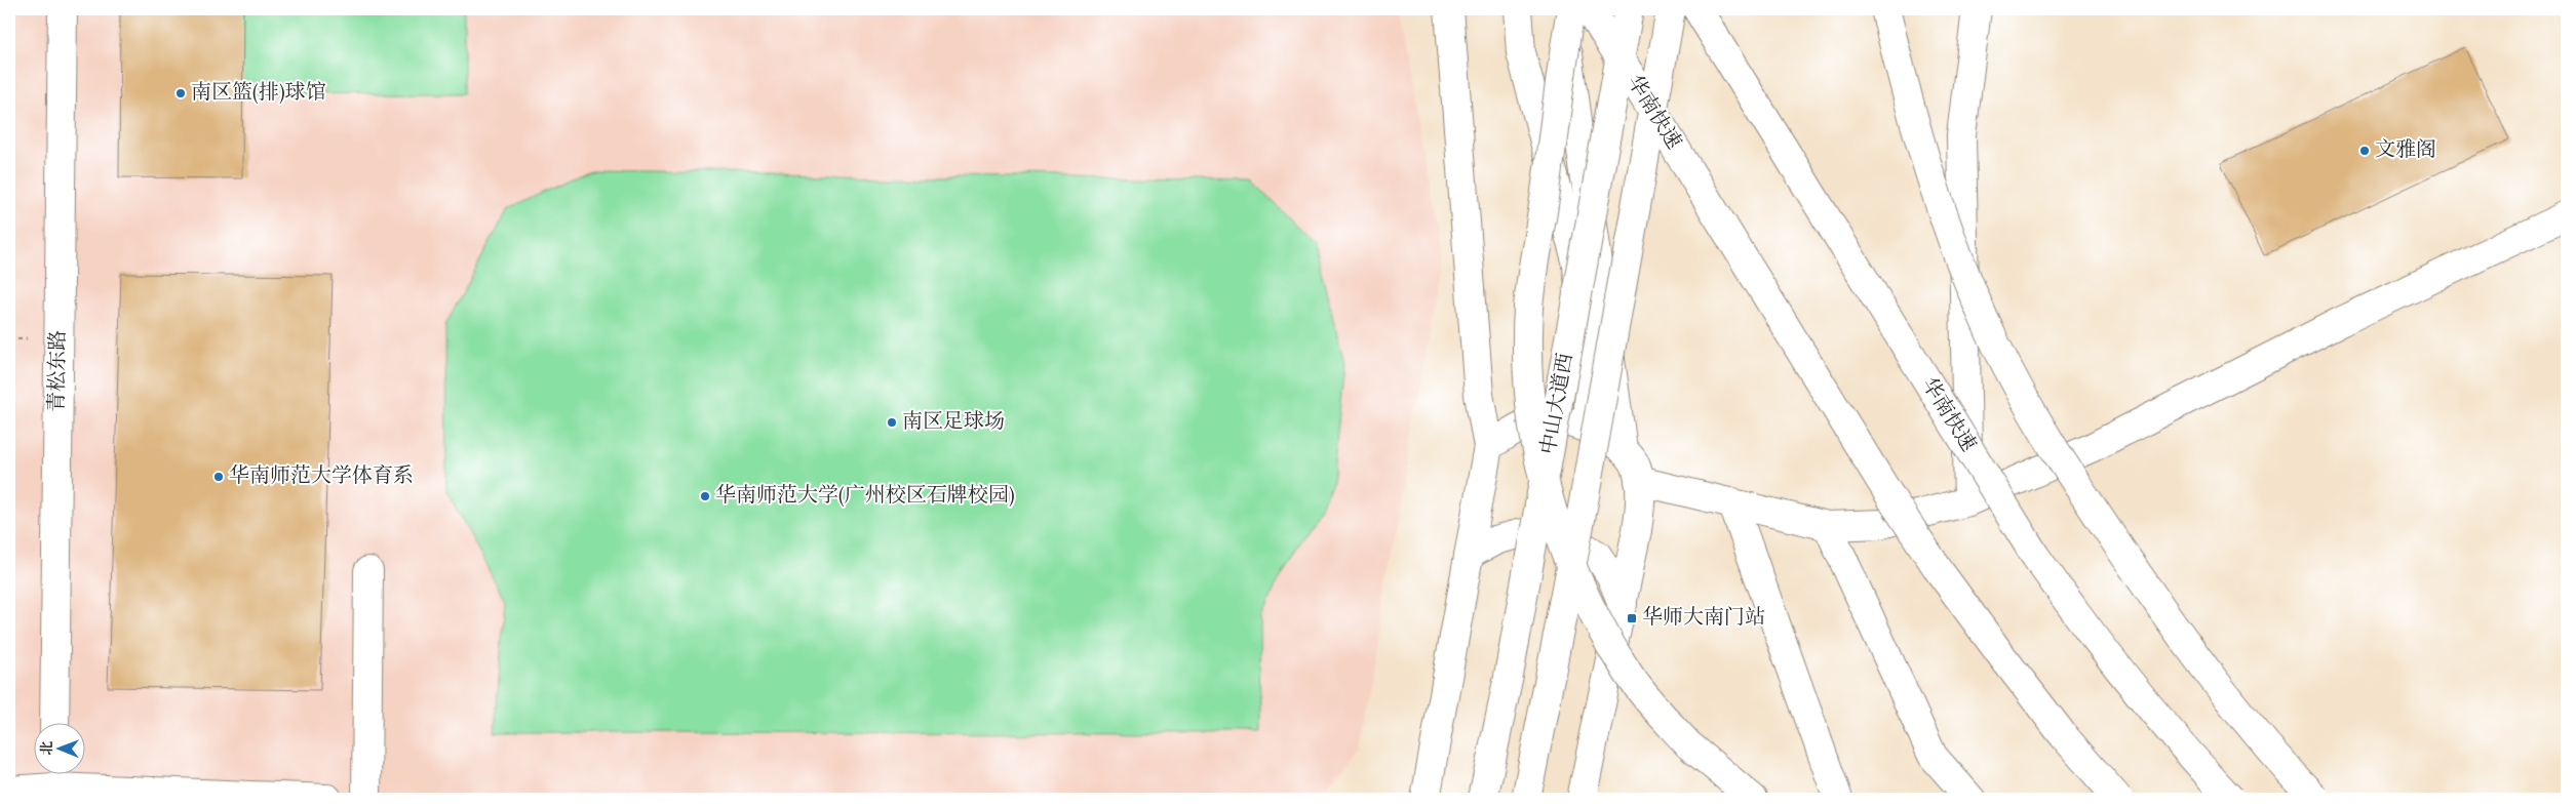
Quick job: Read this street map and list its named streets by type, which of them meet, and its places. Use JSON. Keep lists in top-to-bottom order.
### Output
{
  "streets": {
    "main road": ["华南快速", "青松东路", "中山大道西"]
  },
  "places": {
    "other": [
      "南区篮(排)球馆",
      "文雅阁",
      "南区足球场",
      "华南师范大学体育系",
      "华南师范大学(广州校区石牌校园)"
    ],
    "transit": ["华师大南门站"]
  },
  "north": "left"
}
